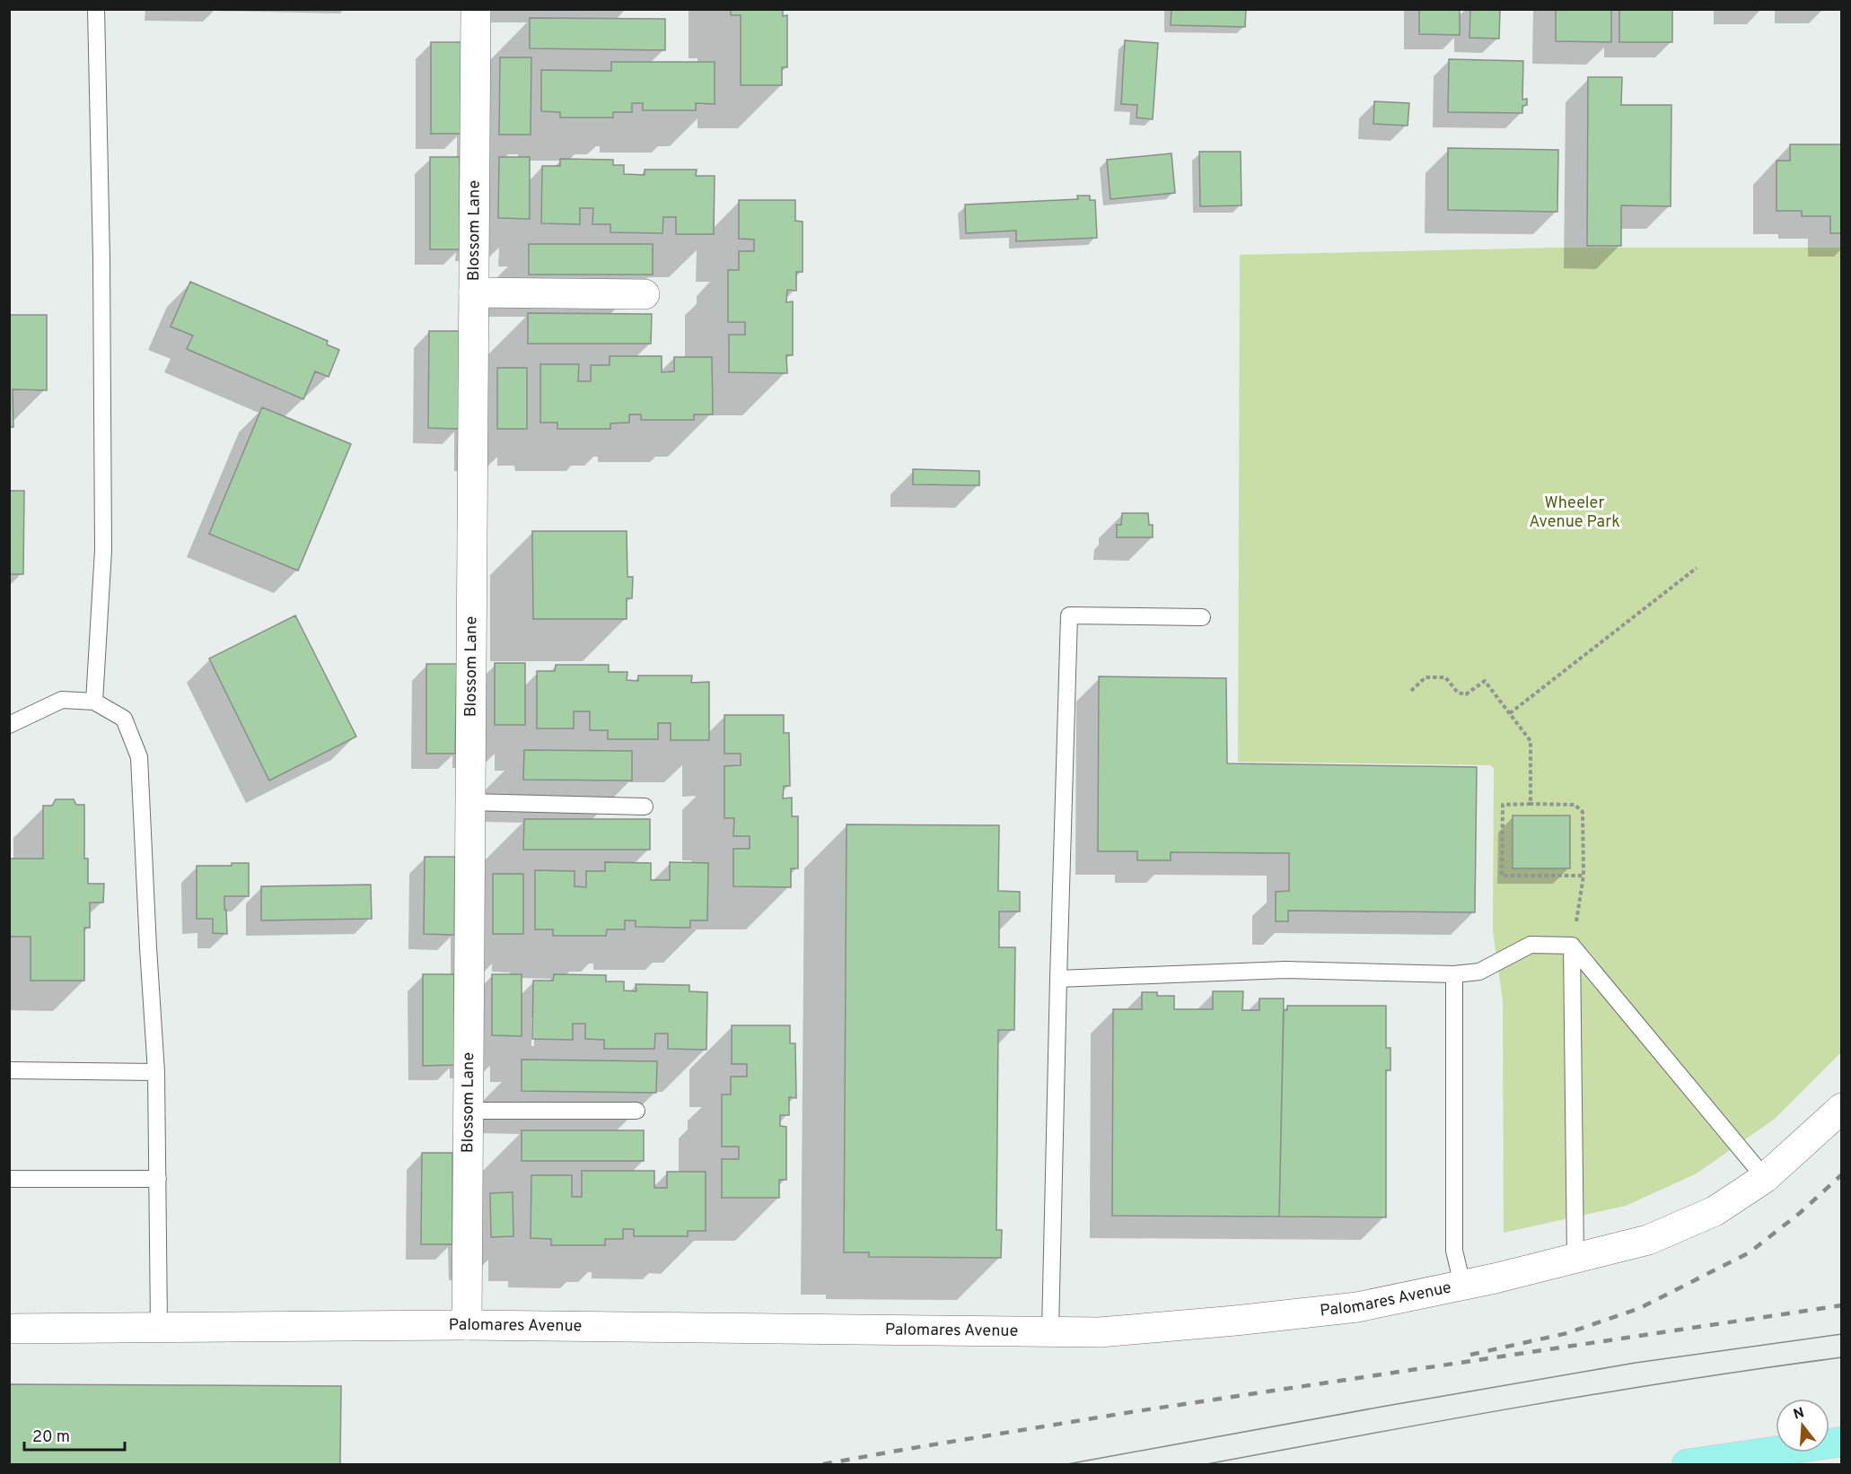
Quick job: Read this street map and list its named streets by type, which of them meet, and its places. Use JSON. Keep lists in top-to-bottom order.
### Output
{
  "streets": {
    "street": ["Blossom Lane", "Palomares Avenue"]
  },
  "crossings": [
    ["Blossom Lane", "Palomares Avenue"]
  ],
  "parks": ["Wheeler Avenue Park"],
  "scale_bar": "20 m",
  "north": "top"
}
